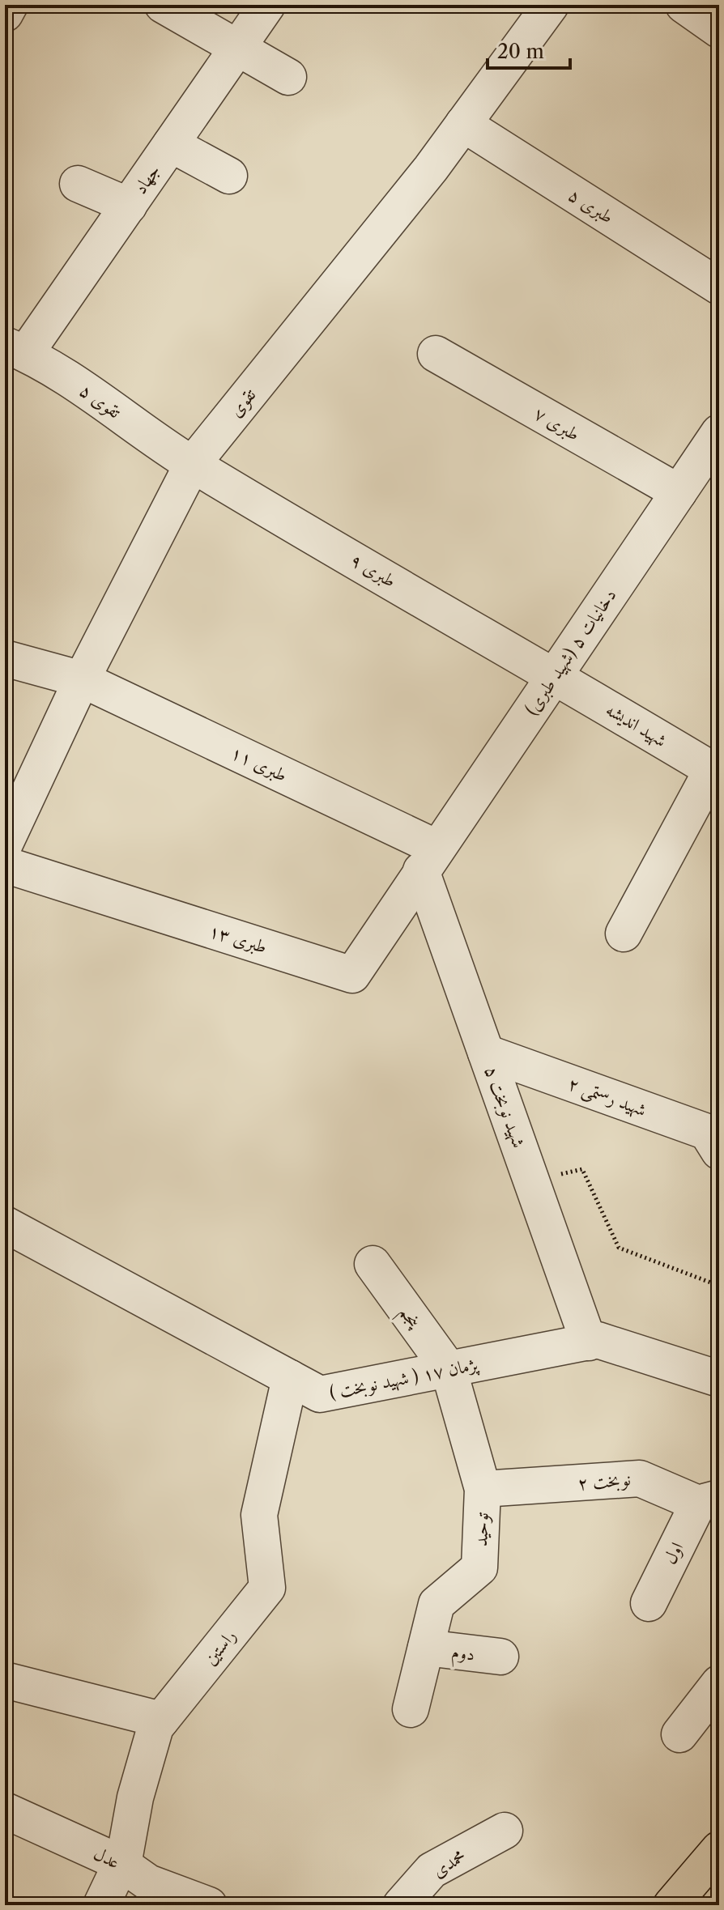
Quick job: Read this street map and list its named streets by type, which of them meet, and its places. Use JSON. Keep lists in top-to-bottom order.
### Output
{
  "streets": {
    "street": [
      "جهاد",
      "طبری ۵",
      "تقوی ۵",
      "تقوی",
      "طبری ۷",
      "طبری ۹",
      "دخانیات ۵ (شهید طبری)",
      "شهید اندیشه",
      "طبری ۱۱",
      "طبری ۱۳",
      "شهید رستمی ۲",
      "شهید نوبخت ۵",
      "پنجم",
      "پژمان ۱۷ ( شهید نوبخت )",
      "نوبخت ۲",
      "توحید",
      "اول",
      "راستین",
      "دوم",
      "عدل",
      "محمدی"
    ]
  },
  "crossings": [
    ["جهاد", "تقوی ۵"],
    ["طبری ۵", "تقوی"],
    ["تقوی ۵", "تقوی"],
    ["تقوی ۵", "طبری ۹"],
    ["تقوی", "طبری ۹"],
    ["تقوی", "طبری ۱۱"],
    ["طبری ۷", "دخانیات ۵ (شهید طبری)"],
    ["طبری ۹", "دخانیات ۵ (شهید طبری)"],
    ["طبری ۹", "شهید اندیشه"],
    ["دخانیات ۵ (شهید طبری)", "شهید اندیشه"],
    ["دخانیات ۵ (شهید طبری)", "طبری ۱۱"],
    ["دخانیات ۵ (شهید طبری)", "طبری ۱۳"],
    ["دخانیات ۵ (شهید طبری)", "شهید نوبخت ۵"],
    ["طبری ۱۱", "طبری ۱۳"],
    ["طبری ۱۱", "شهید نوبخت ۵"],
    ["طبری ۱۳", "شهید نوبخت ۵"],
    ["شهید رستمی ۲", "شهید نوبخت ۵"],
    ["شهید نوبخت ۵", "پژمان ۱۷ ( شهید نوبخت )"],
    ["پنجم", "پژمان ۱۷ ( شهید نوبخت )"],
    ["پنجم", "توحید"],
    ["پژمان ۱۷ ( شهید نوبخت )", "توحید"],
    ["پژمان ۱۷ ( شهید نوبخت )", "راستین"],
    ["نوبخت ۲", "توحید"],
    ["نوبخت ۲", "اول"],
    ["توحید", "دوم"],
    ["راستین", "عدل"]
  ],
  "scale_bar": "20 m"
}
